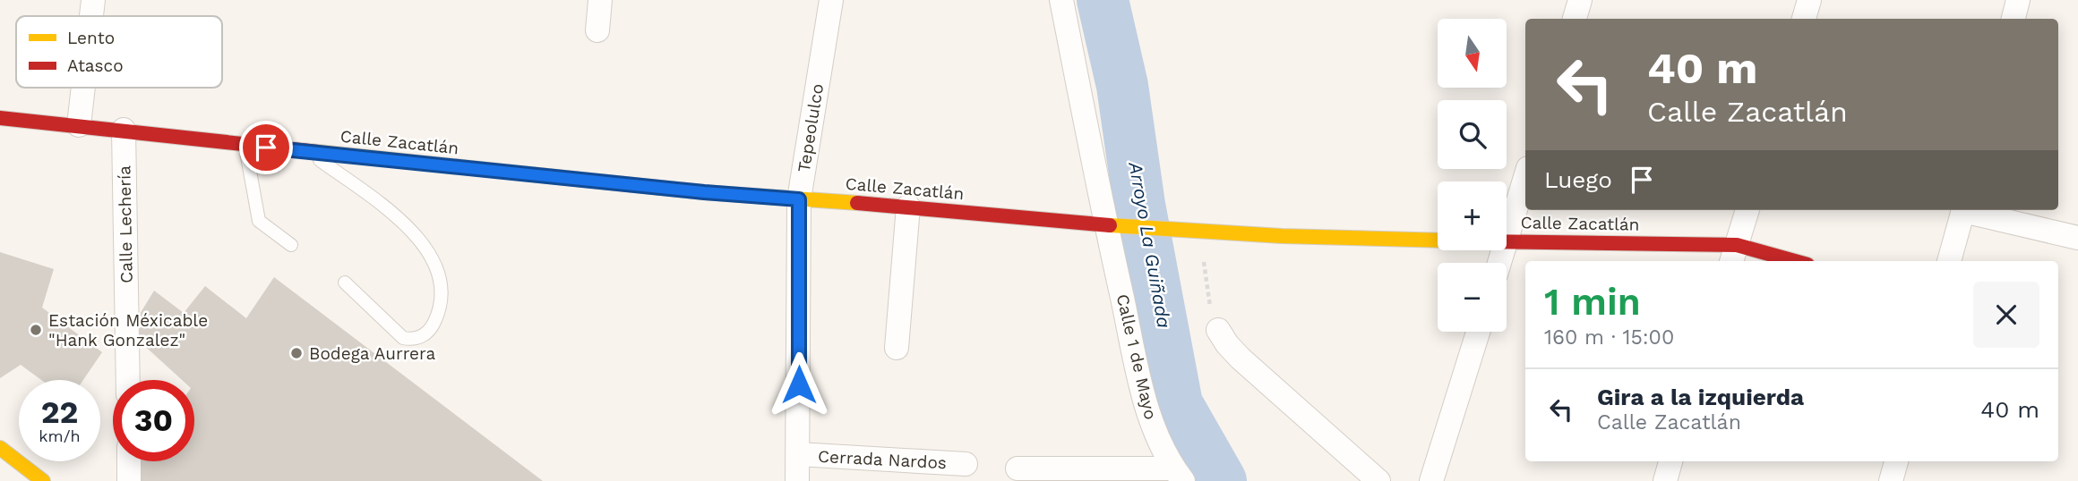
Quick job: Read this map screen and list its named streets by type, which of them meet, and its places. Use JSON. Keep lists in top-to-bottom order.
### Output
{
  "streets": {
    "street": [
      "Tepeolulco",
      "Calle Zacatlán",
      "Calle Lechería",
      "Calle 1 de Mayo",
      "Cerrada Nardos"
    ]
  },
  "crossings": [
    ["Tepeolulco", "Calle Zacatlán"],
    ["Tepeolulco", "Cerrada Nardos"],
    ["Calle Zacatlán", "Calle Lechería"],
    ["Calle Zacatlán", "Calle 1 de Mayo"]
  ],
  "water": ["Arroyo La Guiñada"],
  "places": ["Estación Méxicable \"Hank Gonzalez\"", "Bodega Aurrera"],
  "legend": ["Lento", "Atasco"],
  "north": "bottom",
  "page": {
    "map_buttons": ["+", "−"],
    "turn": ["40 m", "Calle Zacatlán"],
    "then": "Luego",
    "heading": ["1 min", "160 m · 15:00"],
    "list": [
      {
        "name": "Gira a la izquierda",
        "note": "Calle Zacatlán",
        "value": "40 m"
      }
    ],
    "speed": "22 km/h",
    "limit": "30"
  }
}
